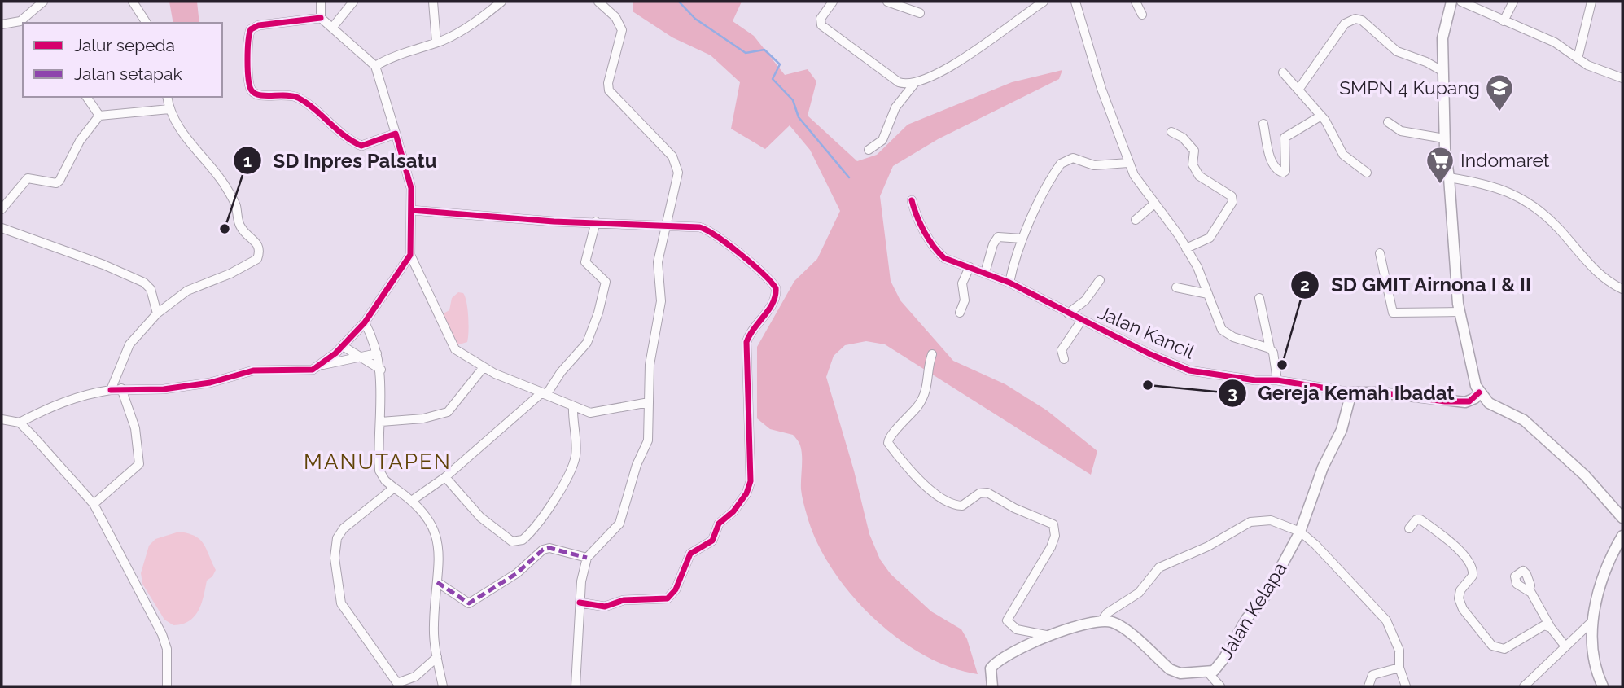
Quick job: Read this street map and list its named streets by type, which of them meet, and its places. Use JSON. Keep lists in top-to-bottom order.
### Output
{
  "streets": {
    "street": ["Jalan Kancil", "Jalan Kelapa"]
  },
  "crossings": [
    ["Jalan Kancil", "Jalan Kelapa"]
  ],
  "districts": ["MANUTAPEN"],
  "places": {
    "school or university": ["SMPN 4 Kupang"],
    "supermarket": ["Indomaret"],
    "other": ["SD Inpres Palsatu", "SD GMIT Airnona I & II", "Gereja Kemah Ibadat"]
  },
  "legend": ["Jalur sepeda", "Jalan setapak"]
}
